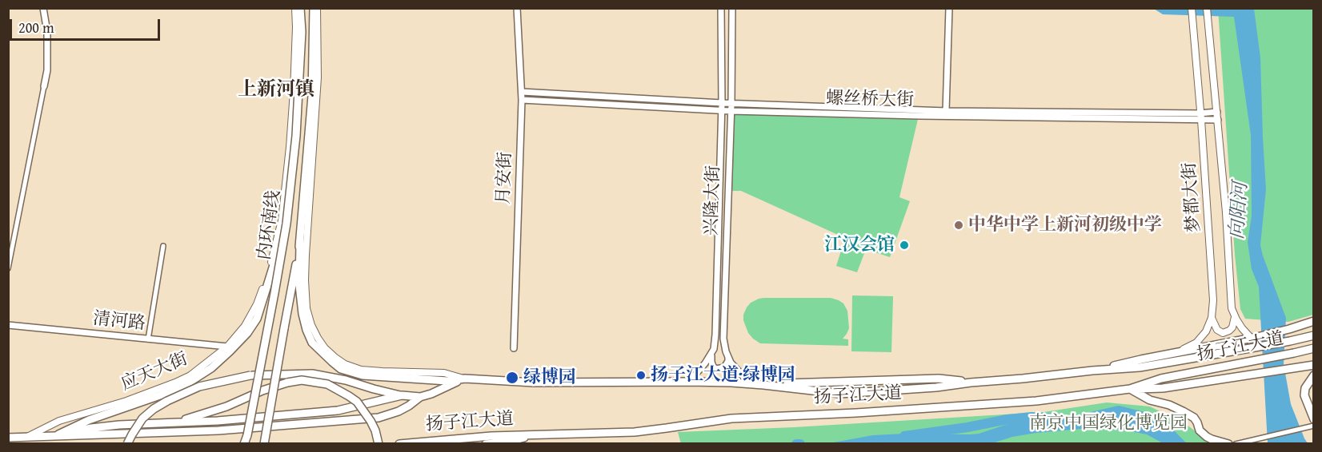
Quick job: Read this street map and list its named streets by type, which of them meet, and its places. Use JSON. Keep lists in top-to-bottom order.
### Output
{
  "streets": {
    "highway": ["内环南线", "扬子江大道"],
    "main road": ["梦都大街", "应天大街"],
    "street": [
      "螺丝桥大街",
      "月安街",
      "兴隆大街",
      "清河路"
    ]
  },
  "crossings": [
    ["螺丝桥大街", "月安街"],
    ["螺丝桥大街", "梦都大街"],
    ["螺丝桥大街", "兴隆大街"],
    ["兴隆大街", "扬子江大道"],
    ["内环南线", "扬子江大道"],
    ["清河路", "应天大街"],
    ["扬子江大道", "应天大街"]
  ],
  "districts": ["上新河镇"],
  "water": ["向阳河"],
  "parks": ["南京中国绿化博览园"],
  "places": [
    "中华中学上新河初级中学",
    "江汉会馆",
    "扬子江大道·绿博园",
    "绿博园"
  ],
  "scale_bar": "200 m"
}
